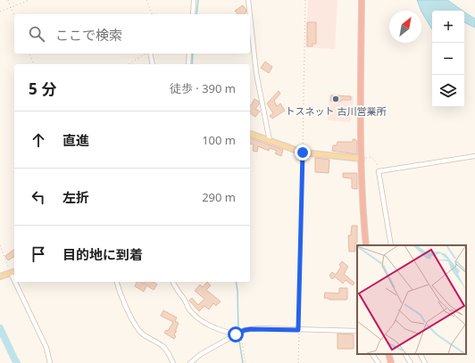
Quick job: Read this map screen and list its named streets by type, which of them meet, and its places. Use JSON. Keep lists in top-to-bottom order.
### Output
{
  "places": ["トスネット 古川営業所"],
  "north": "top right",
  "page": {
    "map_buttons": ["+", "−"],
    "search": "ここで検索",
    "heading": ["5 分", "徒歩 · 390 m"],
    "list": [
      ["直進", "100 m"],
      ["左折", "290 m"],
      "目的地に到着"
    ]
  }
}
